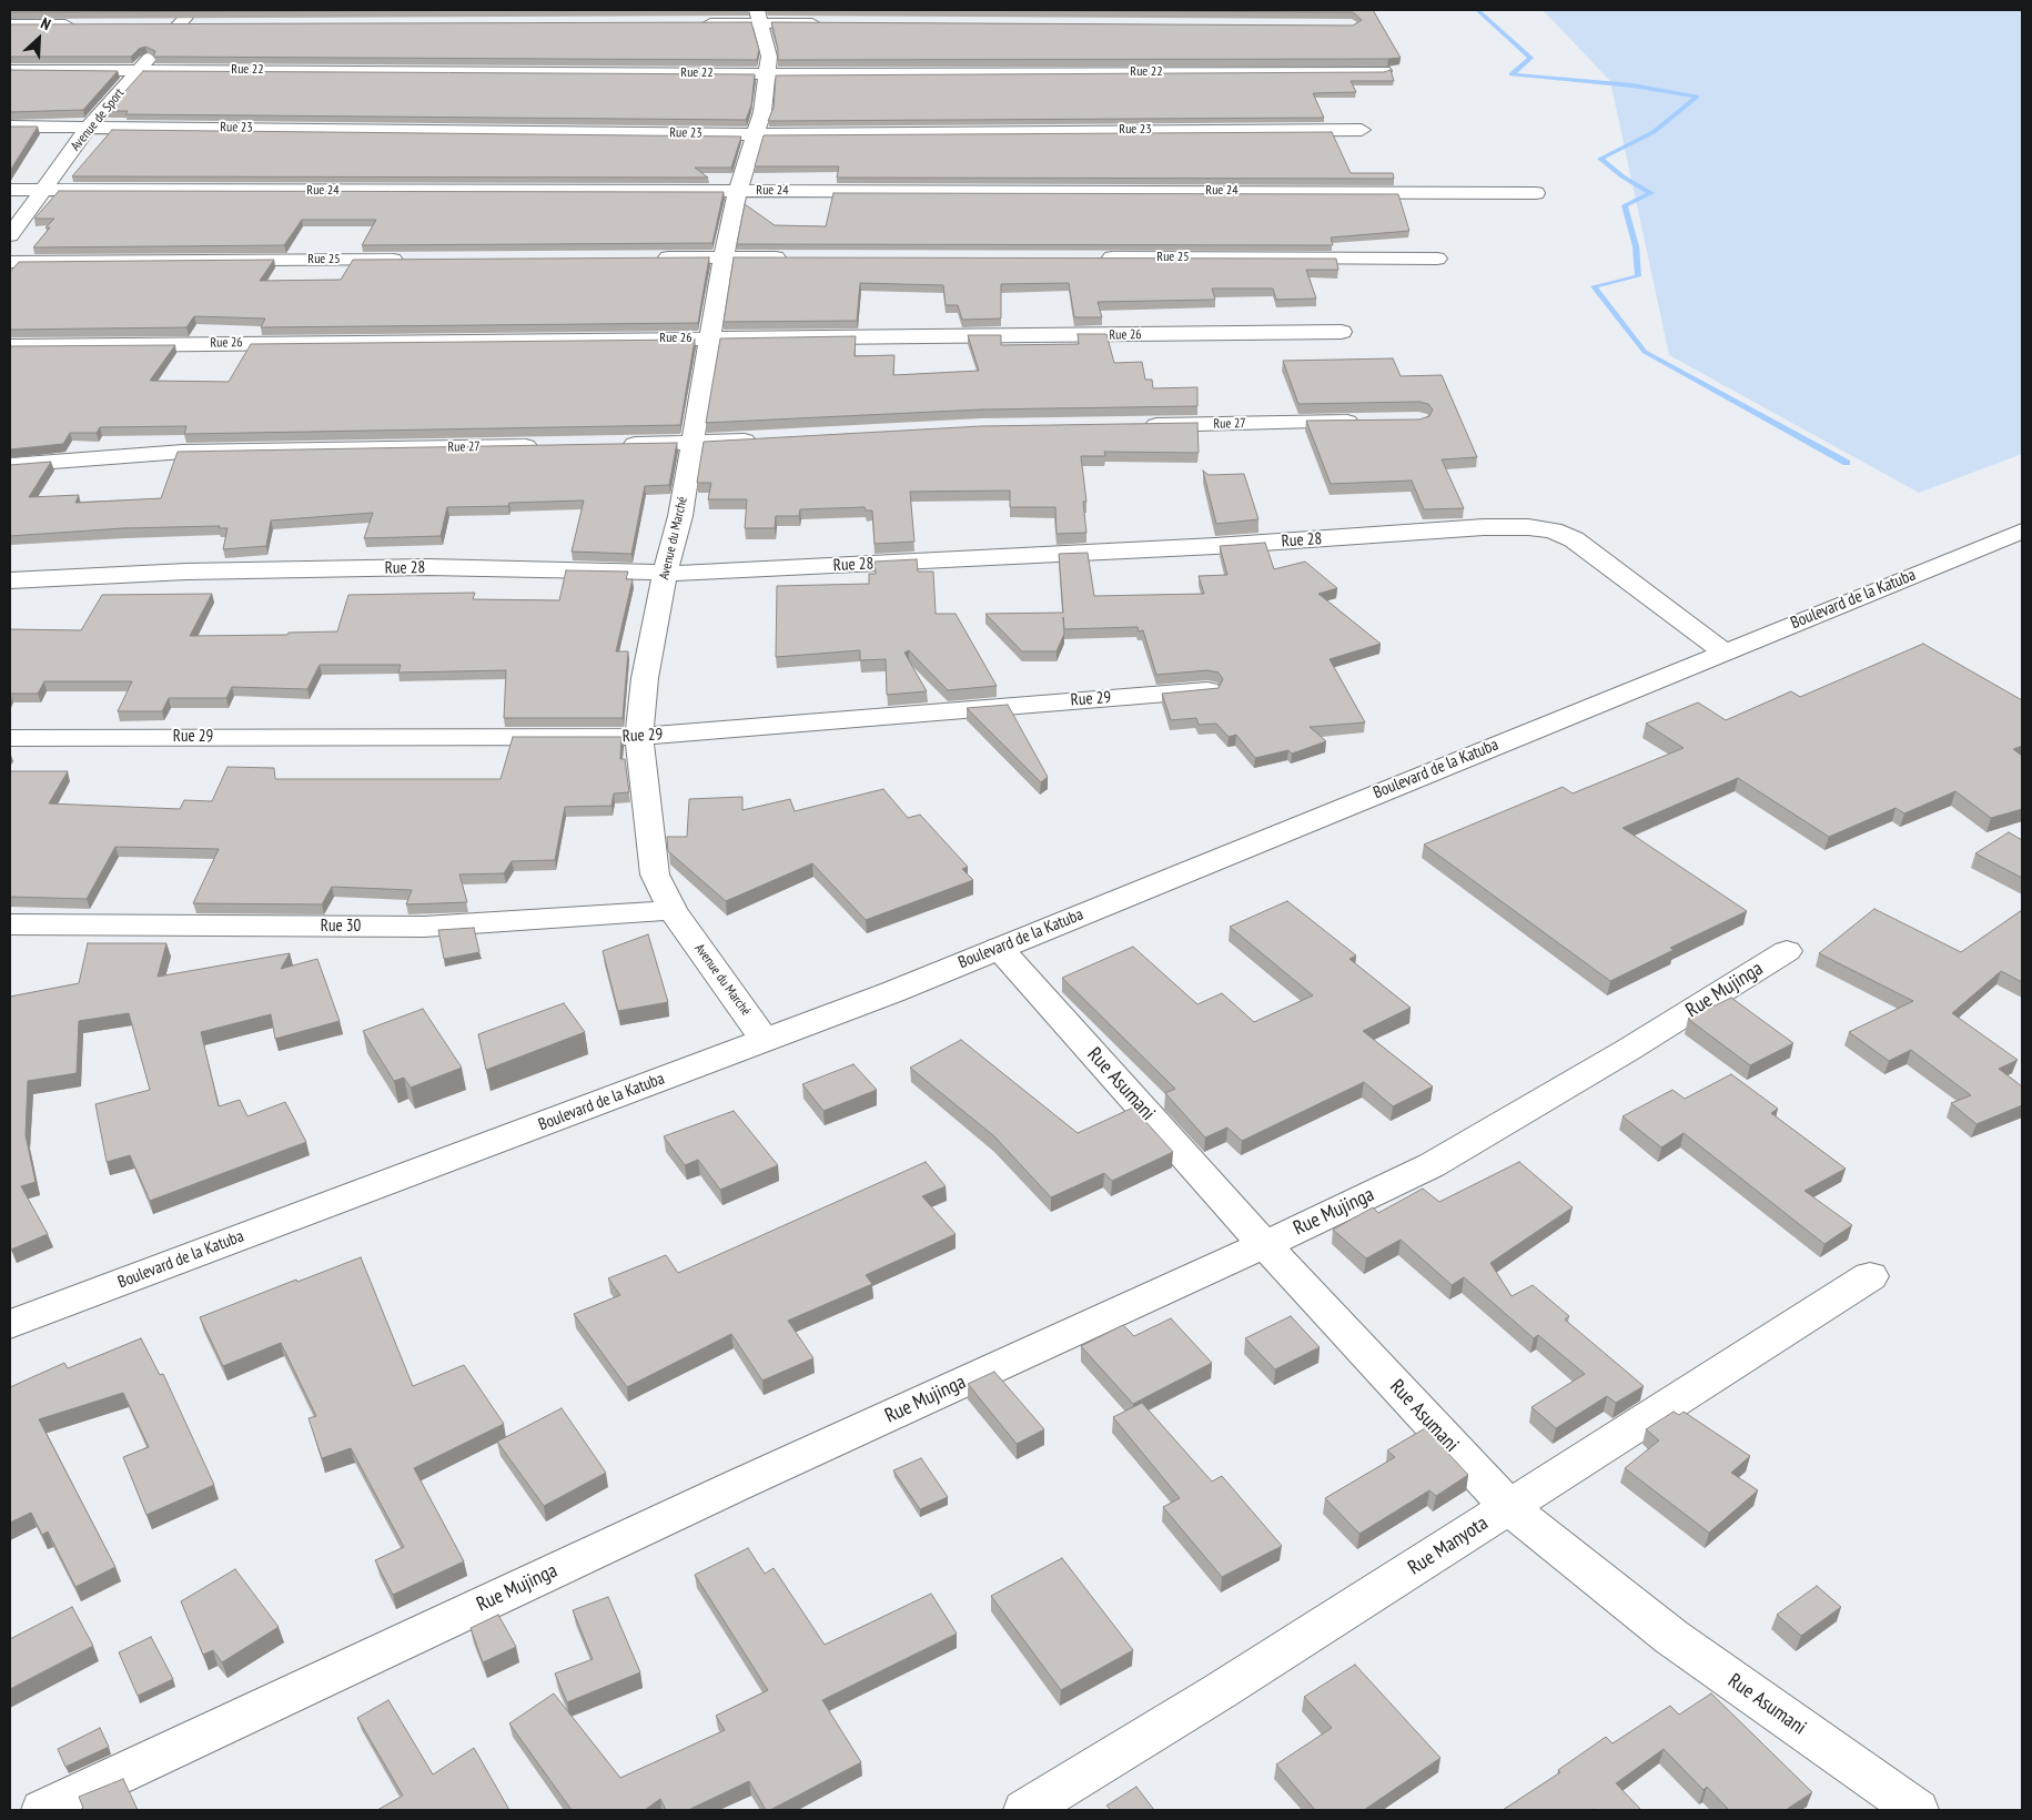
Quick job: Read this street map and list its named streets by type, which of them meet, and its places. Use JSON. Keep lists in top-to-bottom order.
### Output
{
  "streets": {
    "street": [
      "Rue 22",
      "Avenue de Sport",
      "Rue 23",
      "Rue 24",
      "Rue 25",
      "Rue 26",
      "Rue 27",
      "Avenue du Marché",
      "Rue 28",
      "Boulevard de la Katuba",
      "Rue 29",
      "Rue 30",
      "Rue Mujinga",
      "Rue Asumani",
      "Rue Manyota"
    ]
  },
  "crossings": [
    ["Rue 22", "Avenue de Sport"],
    ["Rue 22", "Avenue du Marché"],
    ["Avenue de Sport", "Rue 23"],
    ["Avenue de Sport", "Rue 24"],
    ["Rue 23", "Avenue du Marché"],
    ["Rue 24", "Avenue du Marché"],
    ["Rue 26", "Avenue du Marché"],
    ["Avenue du Marché", "Rue 28"],
    ["Avenue du Marché", "Boulevard de la Katuba"],
    ["Avenue du Marché", "Rue 29"],
    ["Avenue du Marché", "Rue 30"],
    ["Rue 28", "Boulevard de la Katuba"],
    ["Boulevard de la Katuba", "Rue Asumani"],
    ["Rue Mujinga", "Rue Asumani"],
    ["Rue Asumani", "Rue Manyota"]
  ],
  "north": "top right"
}
